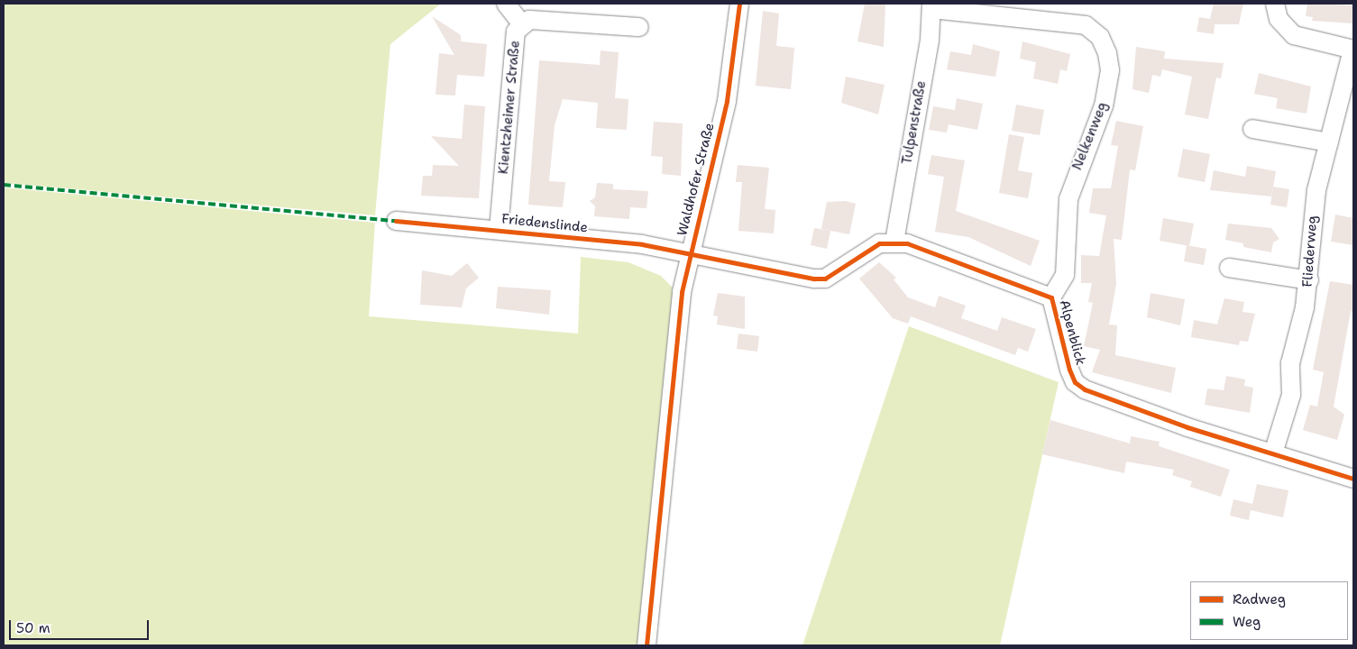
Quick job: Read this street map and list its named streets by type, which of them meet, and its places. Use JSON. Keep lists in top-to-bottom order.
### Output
{
  "streets": {
    "street": [
      "Kientzheimer Straße",
      "Tulpenstraße",
      "Nelkenweg",
      "Waldhofer Straße",
      "Friedenslinde",
      "Fliederweg",
      "Alpenblick"
    ]
  },
  "crossings": [
    ["Kientzheimer Straße", "Friedenslinde"],
    ["Tulpenstraße", "Nelkenweg"],
    ["Tulpenstraße", "Alpenblick"],
    ["Nelkenweg", "Alpenblick"],
    ["Waldhofer Straße", "Friedenslinde"],
    ["Fliederweg", "Alpenblick"]
  ],
  "legend": ["Radweg", "Weg"],
  "scale_bar": "50 m"
}
